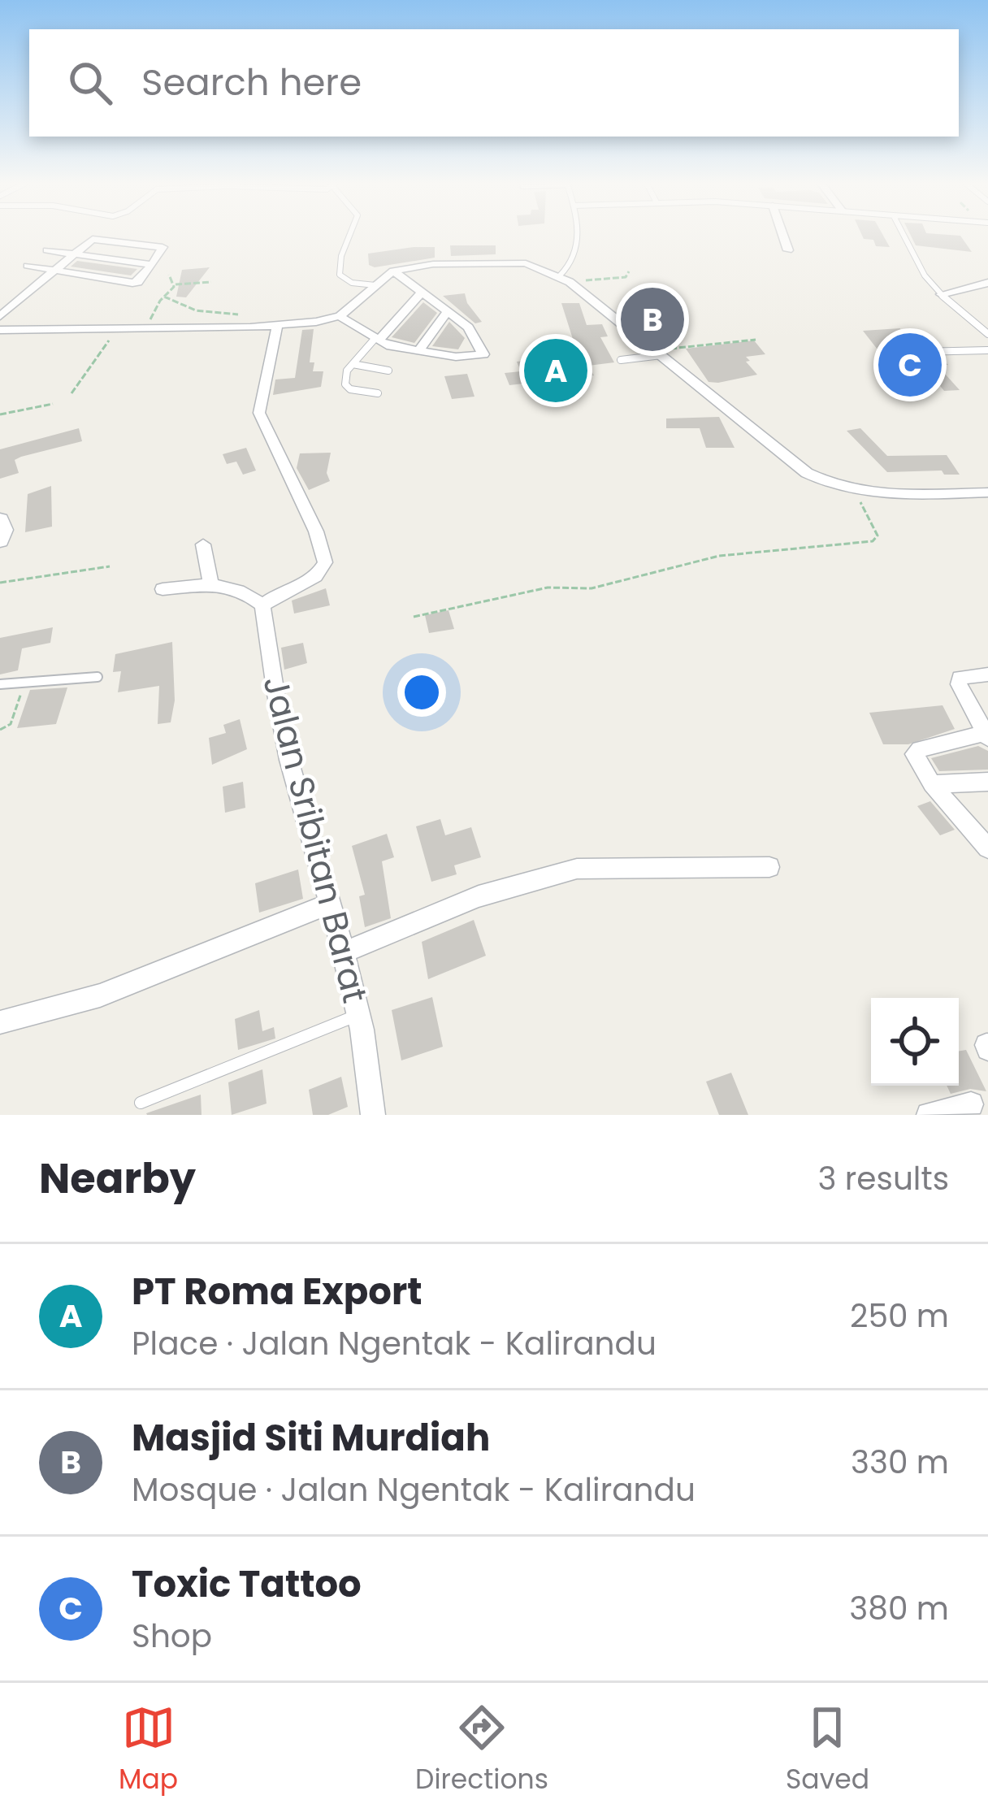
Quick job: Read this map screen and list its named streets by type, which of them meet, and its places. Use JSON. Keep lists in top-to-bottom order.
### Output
{
  "streets": {
    "street": ["Jalan Sribitan Barat"]
  },
  "page": {
    "search": "Search here",
    "pins": ["B", "C", "A"],
    "heading": ["Nearby", "3 results"],
    "list": [
      {
        "mark": "A",
        "name": "PT Roma Export",
        "note": "Place · Jalan Ngentak - Kalirandu",
        "value": "250 m"
      },
      {
        "mark": "B",
        "name": "Masjid Siti Murdiah",
        "note": "Mosque · Jalan Ngentak - Kalirandu",
        "value": "330 m"
      },
      {
        "mark": "C",
        "name": "Toxic Tattoo",
        "note": "Shop",
        "value": "380 m"
      }
    ],
    "nav": ["Map", "Directions", "Saved"]
  }
}
